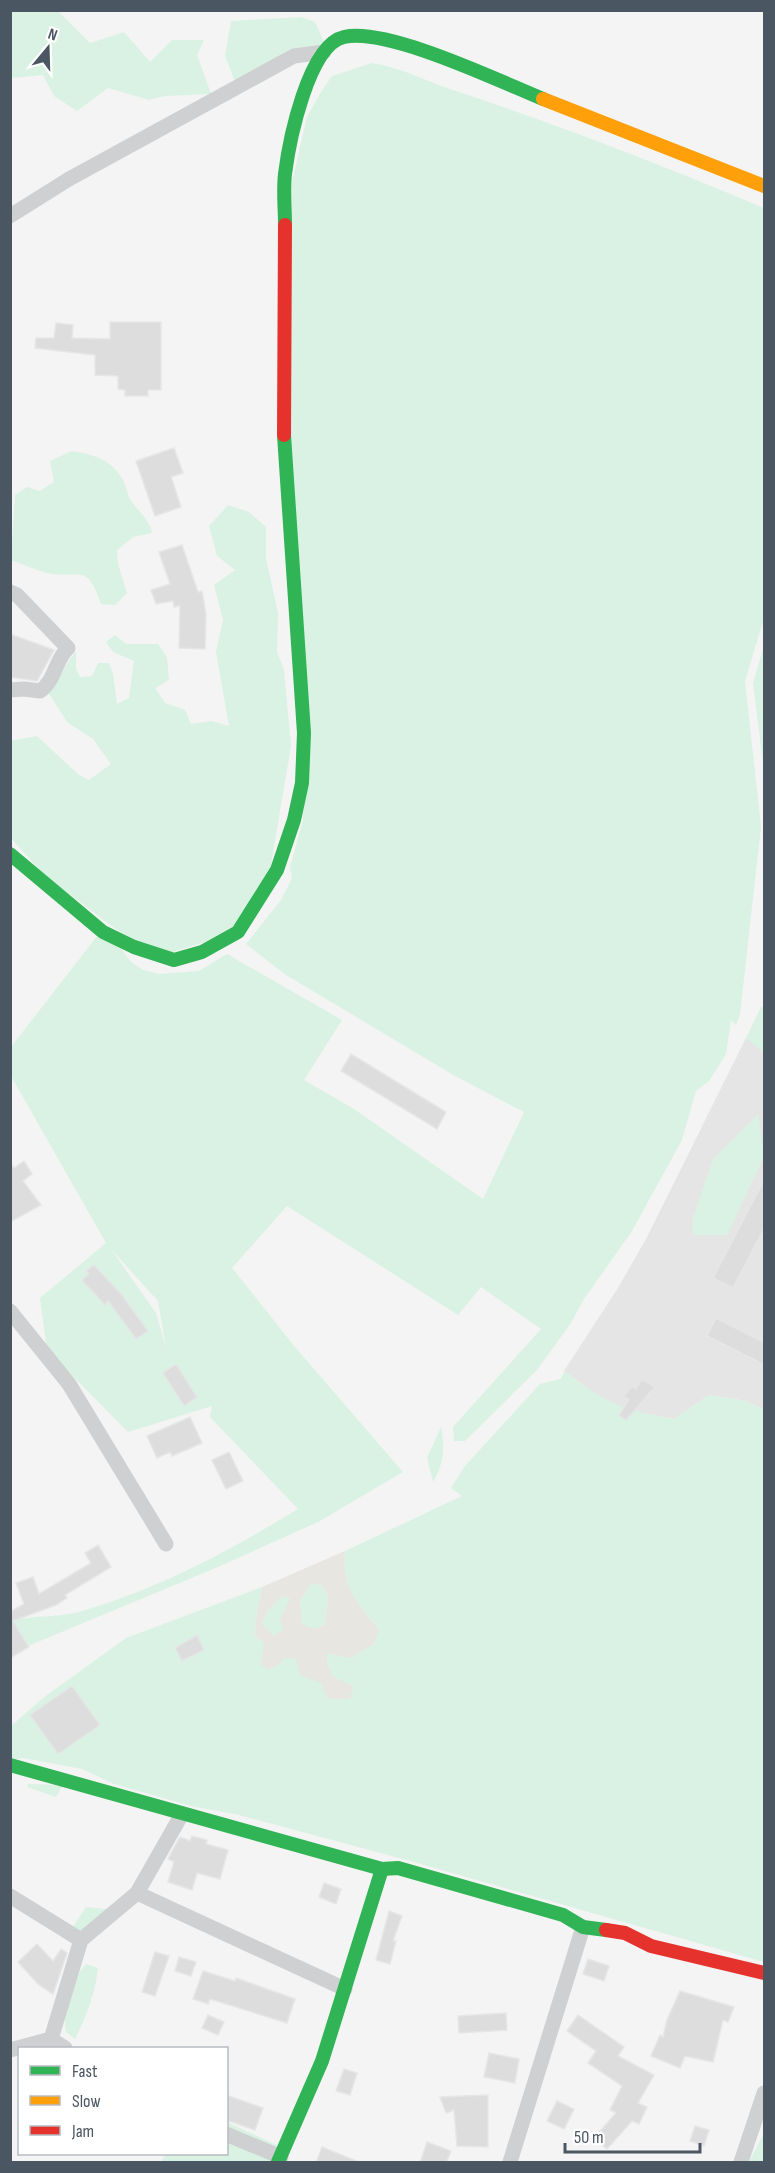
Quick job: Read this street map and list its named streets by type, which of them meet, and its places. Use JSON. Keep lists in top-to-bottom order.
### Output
{
  "legend": ["Fast", "Slow", "Jam"],
  "scale_bar": "50 m",
  "north": "top"
}
